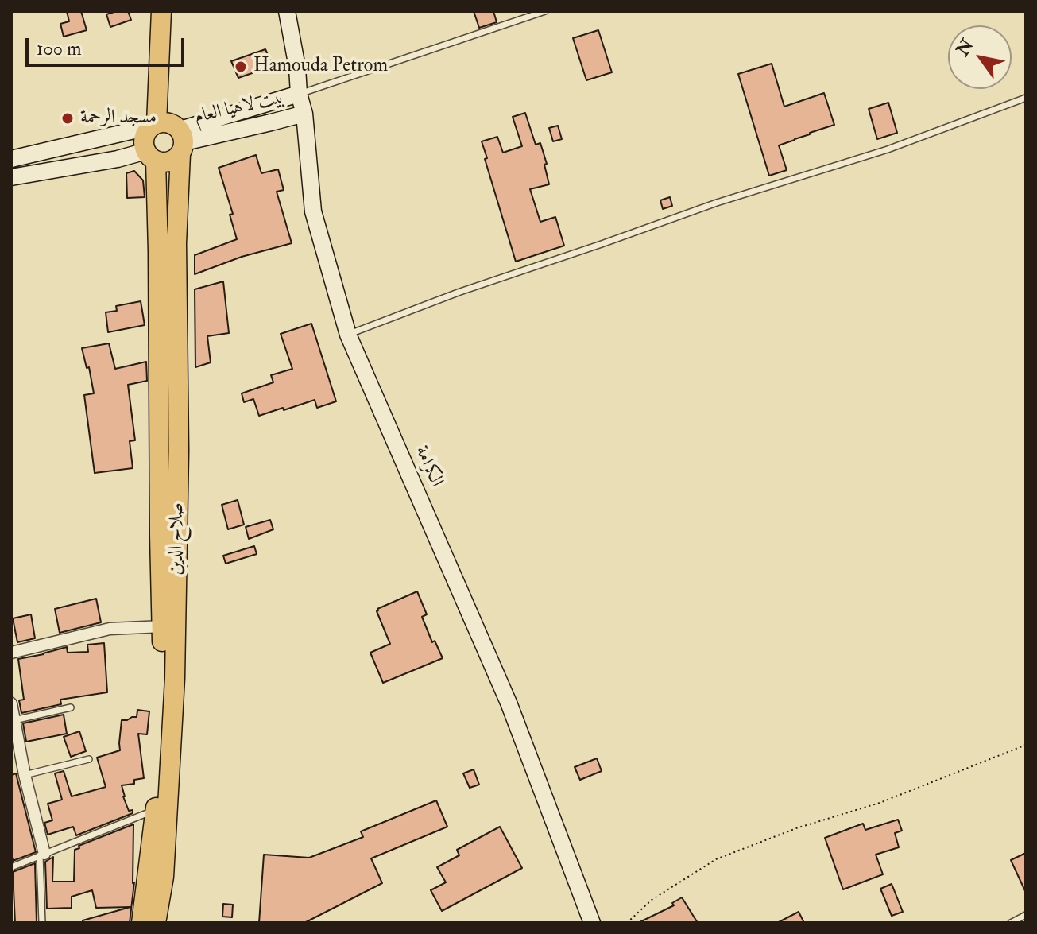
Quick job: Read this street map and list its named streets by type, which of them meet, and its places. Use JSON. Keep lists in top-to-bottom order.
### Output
{
  "streets": {
    "highway": ["صلاح الدين"],
    "main road": ["بيت لاهيا العام", "الكرامة"]
  },
  "crossings": [
    ["بيت لاهيا العام", "الكرامة"],
    ["بيت لاهيا العام", "صلاح الدين"]
  ],
  "places": ["Hamouda Petrom", "مسجد الرحمة"],
  "scale_bar": "100 m",
  "north": "top left"
}
